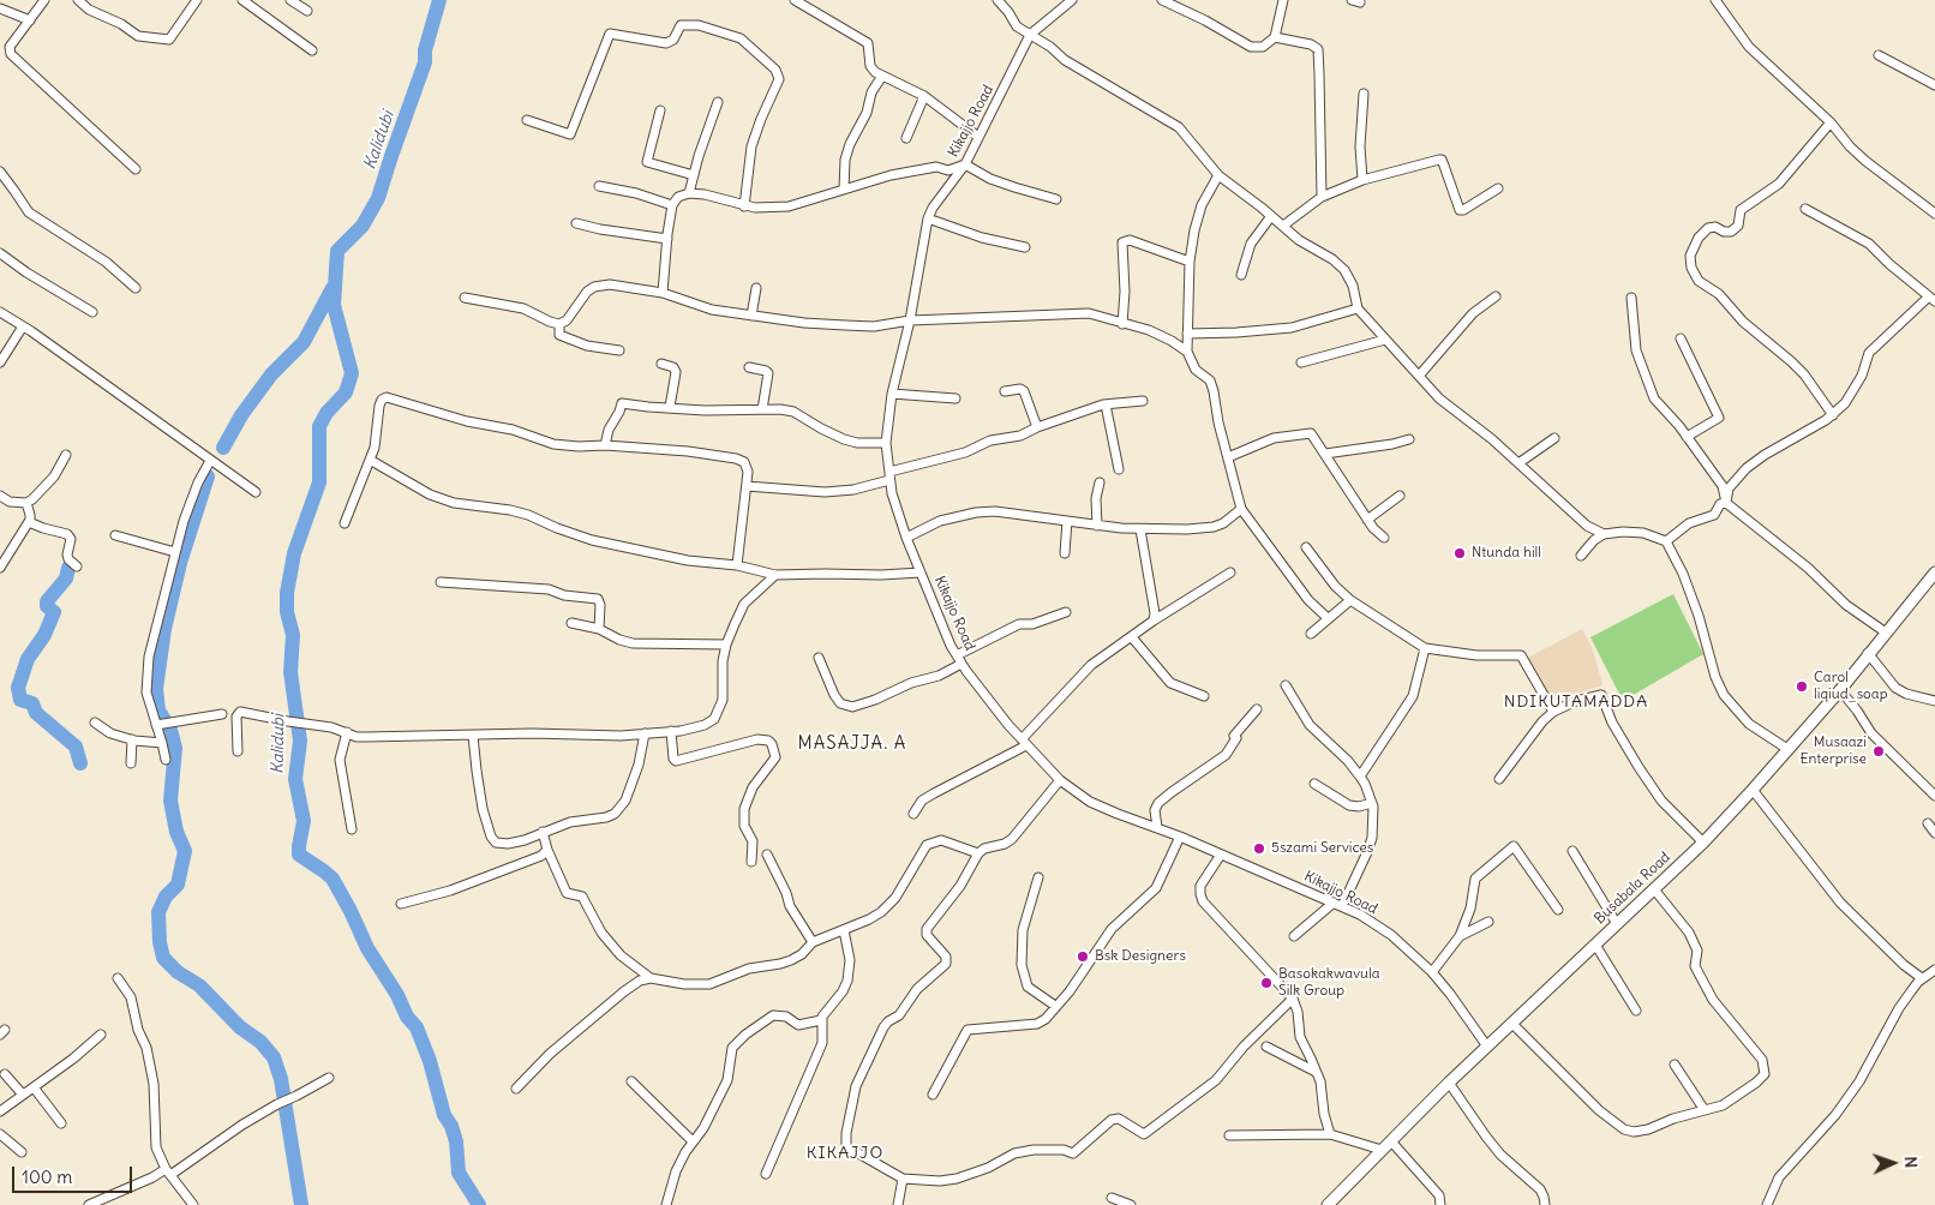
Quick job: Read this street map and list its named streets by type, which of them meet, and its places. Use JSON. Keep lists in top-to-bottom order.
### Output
{
  "streets": {
    "street": ["Kikajjo Road", "Busabala Road"]
  },
  "crossings": [
    ["Kikajjo Road", "Busabala Road"]
  ],
  "districts": ["NDIKUTAMADDA", "MASAJJA. A", "KIKAJJO"],
  "water": ["Kalidubi"],
  "places": [
    "Ntunda hill",
    "Carol liqiud_soap",
    "Musaazi Enterprise",
    "5szami Services",
    "Bsk Designers",
    "Basokakwavula Silk Group"
  ],
  "scale_bar": "100 m",
  "north": "right"
}
